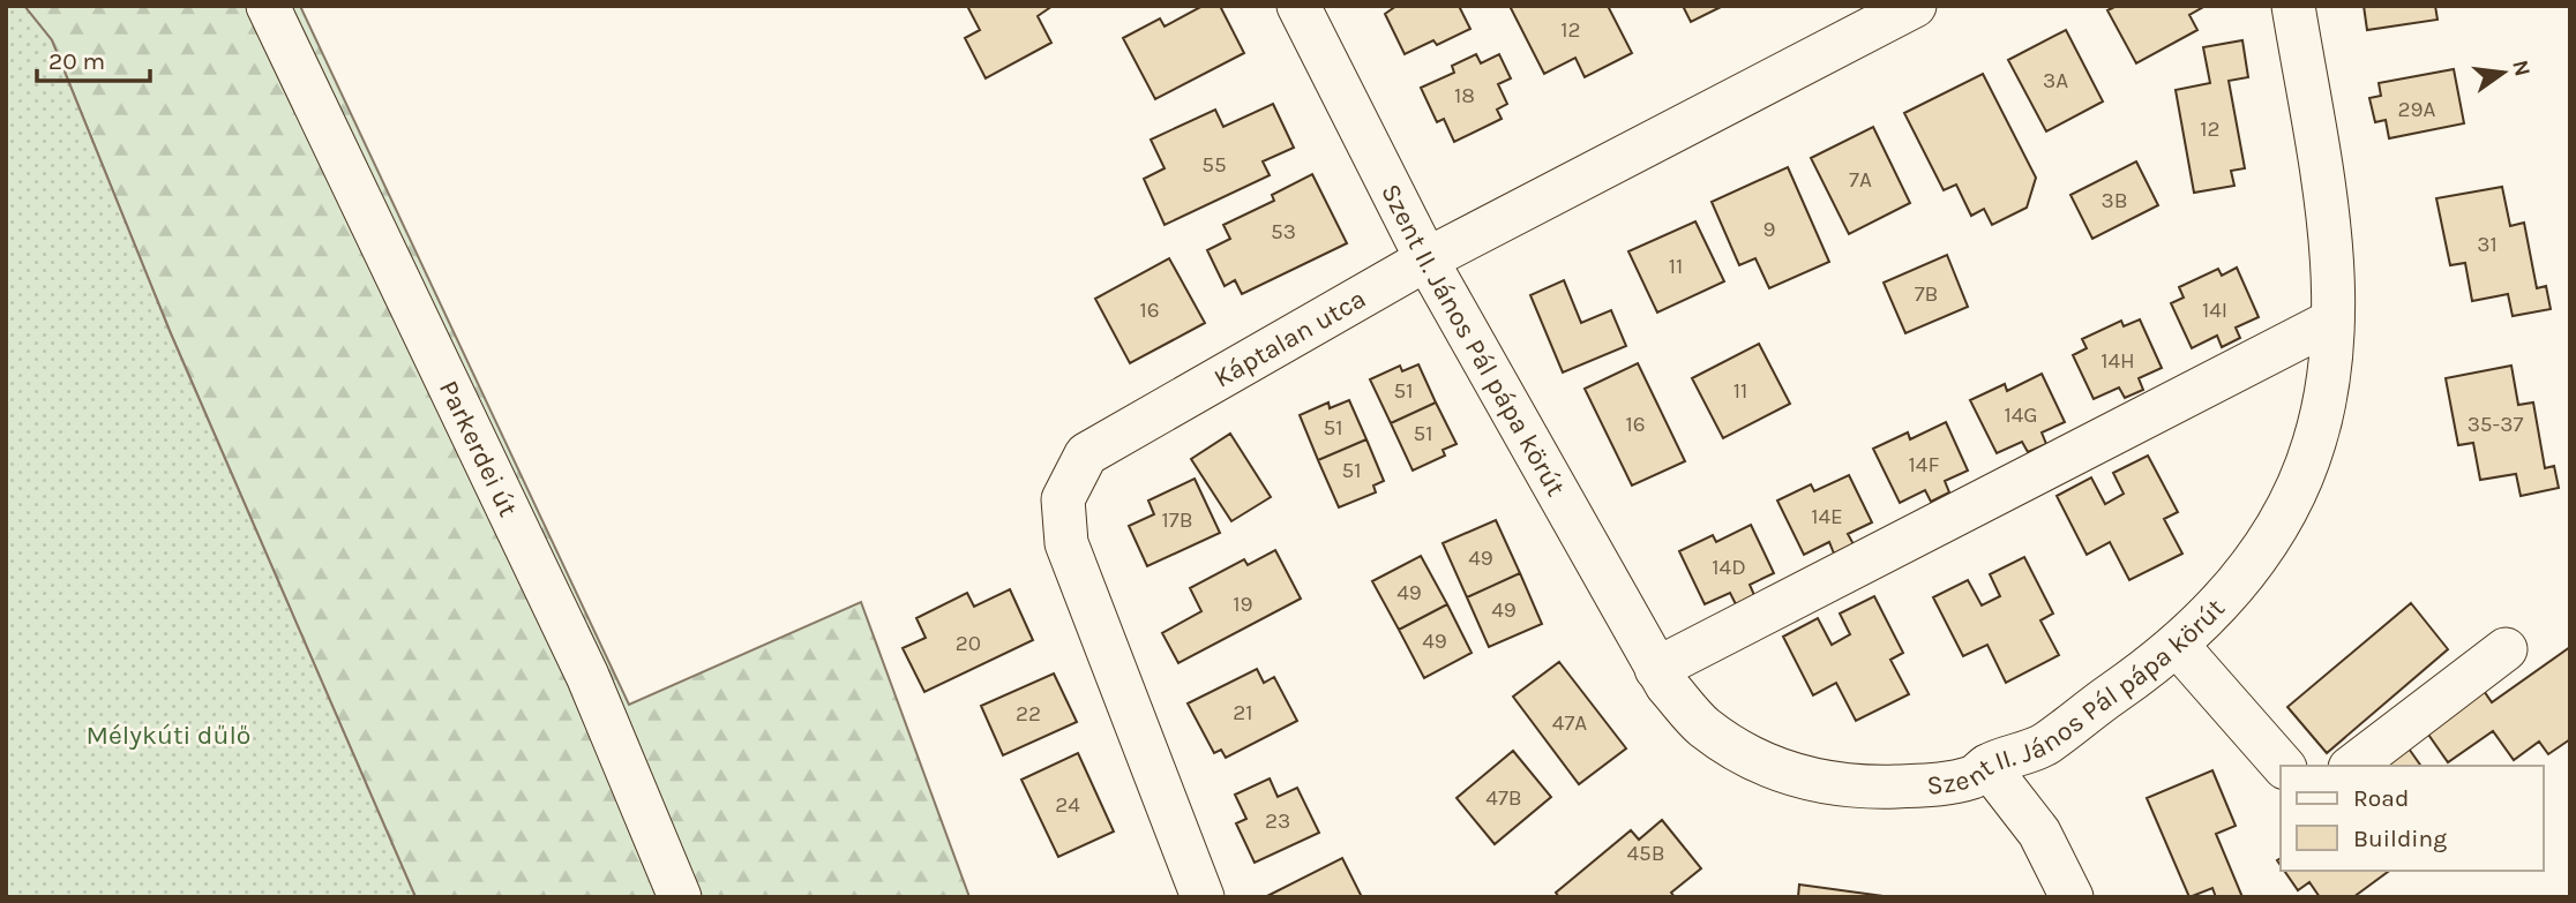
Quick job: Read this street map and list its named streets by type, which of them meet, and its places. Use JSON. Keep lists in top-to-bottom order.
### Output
{
  "streets": {
    "street": ["Káptalan utca", "Szent II. János Pál pápa körút", "Parkerdei út"]
  },
  "crossings": [
    ["Káptalan utca", "Szent II. János Pál pápa körút"]
  ],
  "parks": ["Mélykúti dűlő"],
  "house_numbers": [
    "12",
    "3A",
    "18",
    "29A",
    "12",
    "55",
    "7A",
    "3B",
    "9",
    "53",
    "31",
    "11",
    "7B",
    "16",
    "14I",
    "14H",
    "51",
    "11",
    "14G",
    "16",
    "35-37",
    "51",
    "51",
    "14F",
    "51",
    "14E",
    "17B",
    "49",
    "14D",
    "49",
    "19",
    "49",
    "49",
    "20",
    "21",
    "22",
    "47A",
    "47B",
    "24",
    "23",
    "45B"
  ],
  "legend": ["Road", "Building"],
  "scale_bar": "20 m",
  "north": "right"
}
